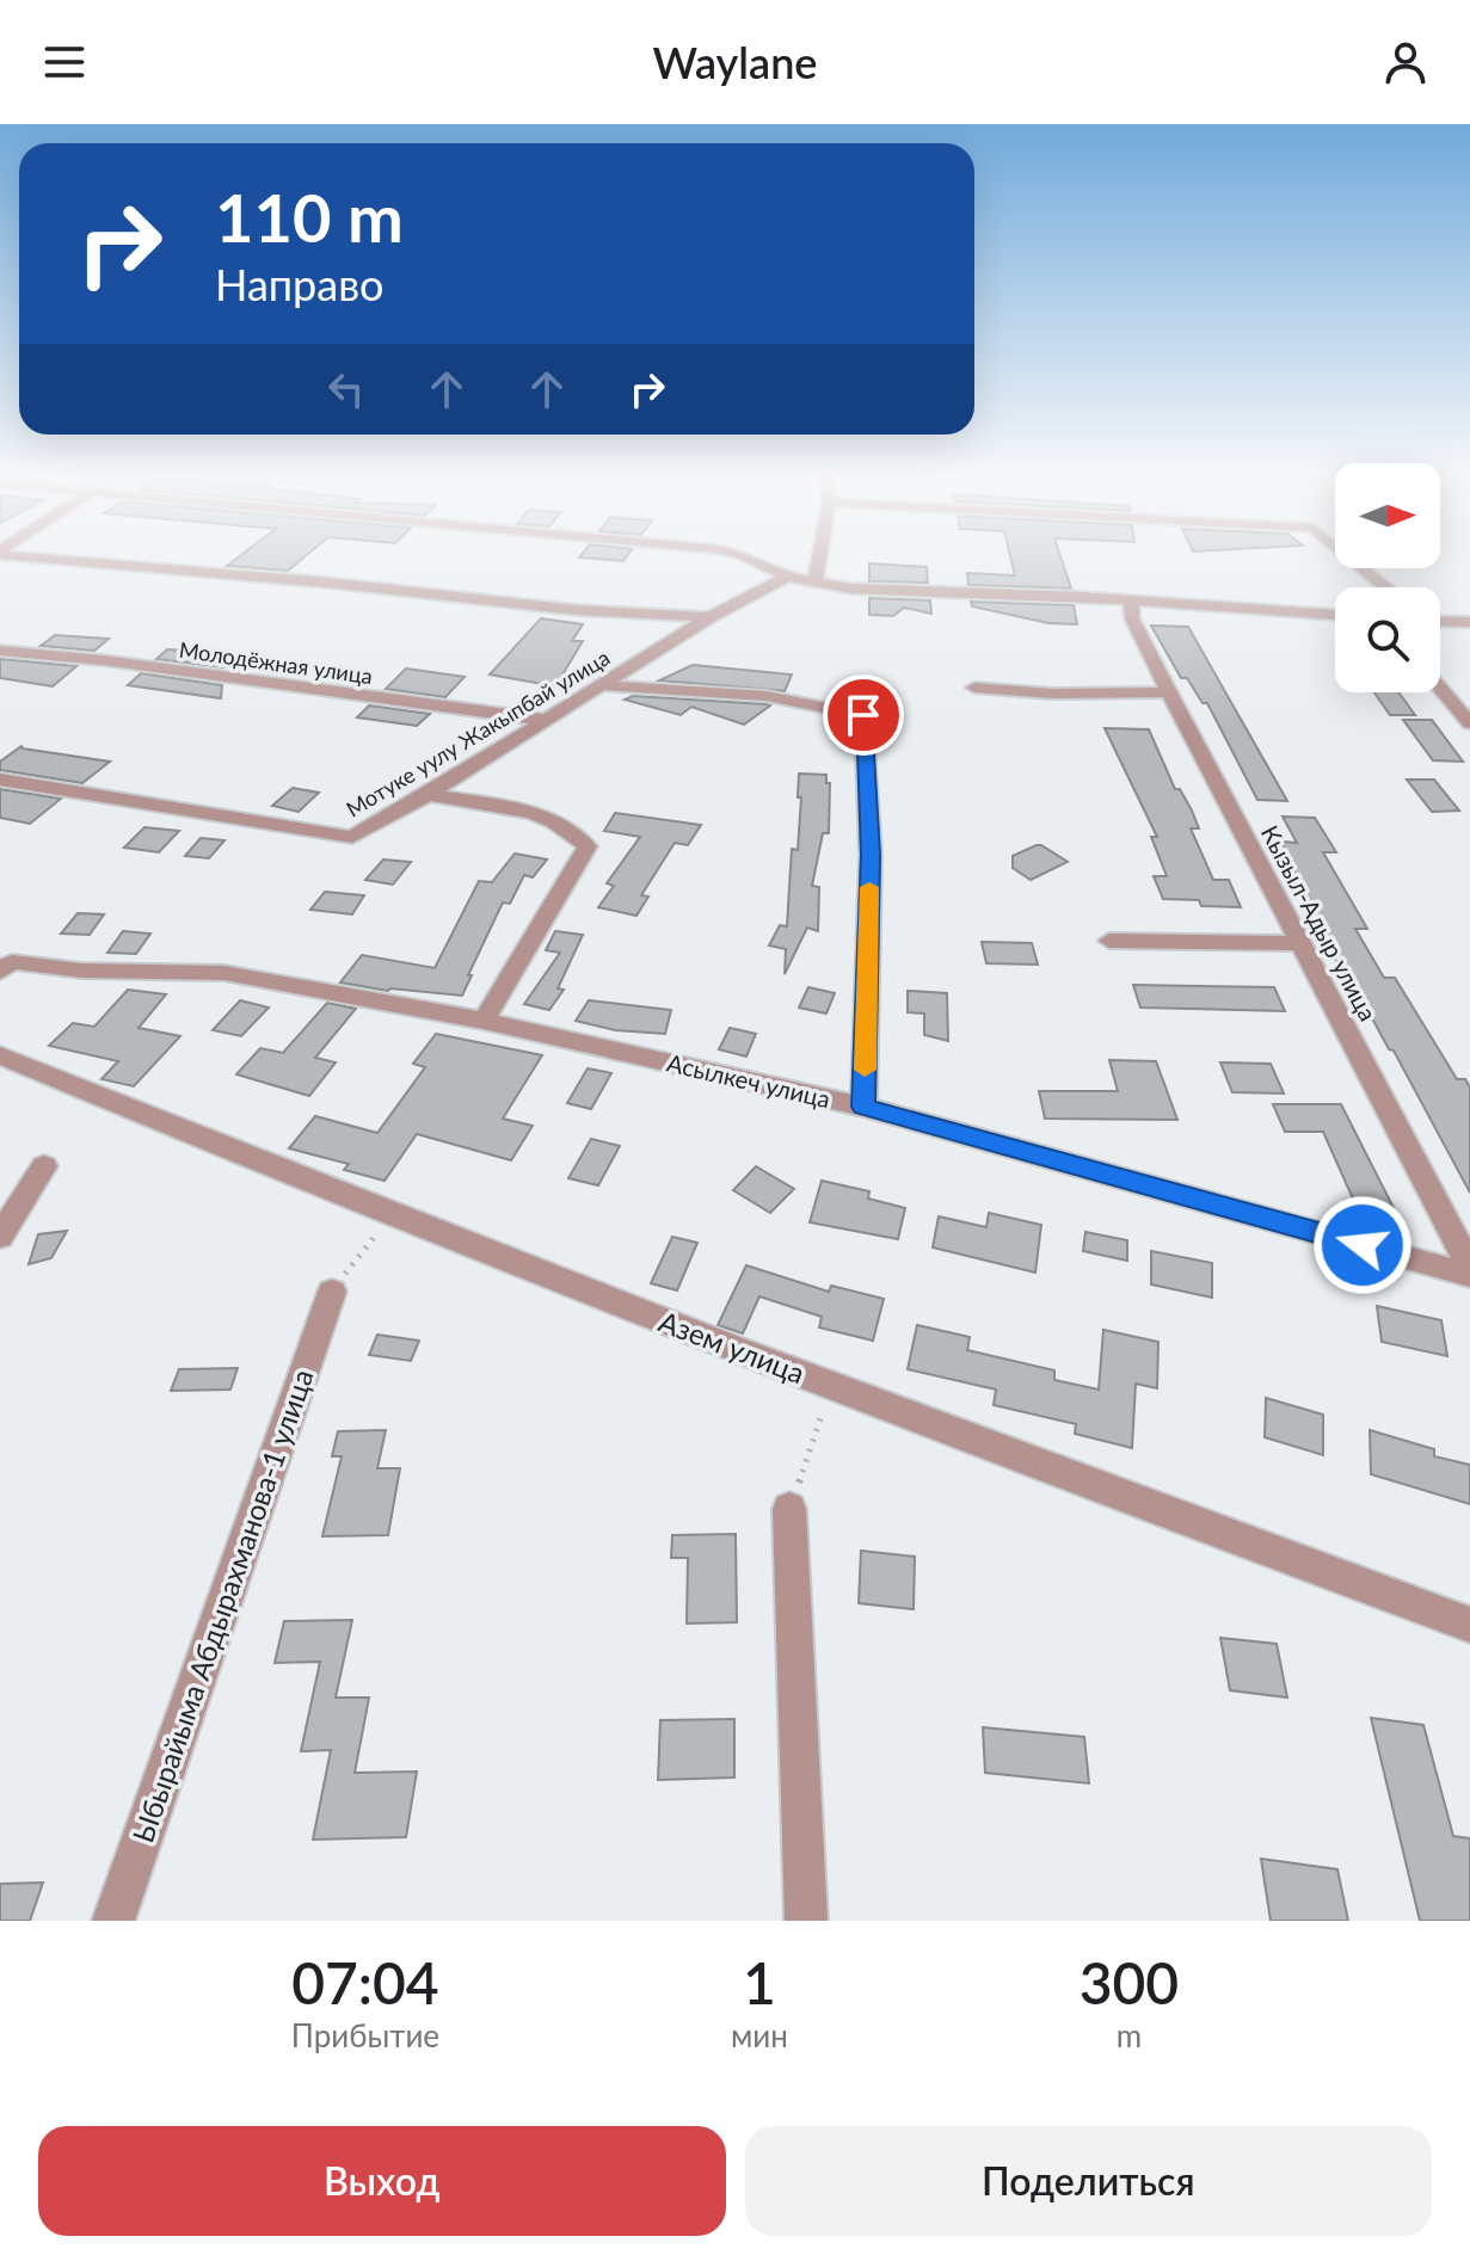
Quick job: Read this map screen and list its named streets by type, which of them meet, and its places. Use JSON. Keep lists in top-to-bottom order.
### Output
{
  "streets": {
    "street": [
      "Молодёжная улица",
      "Мотуке уулу Жакыпбай улица",
      "Кызыл-Адыр улица",
      "Асылкеч улица",
      "Азем улица",
      "Ыбырайыма Абдырахманова-1 улица"
    ]
  },
  "crossings": [
    ["Молодёжная улица", "Мотуке уулу Жакыпбай улица"]
  ],
  "north": "right",
  "page": {
    "header": "Waylane",
    "turn": ["110 m", "Направо"],
    "eta": [
      "07:04",
      "Прибытие",
      "1",
      "мин",
      "300",
      "m"
    ],
    "buttons": ["Выход", "Поделиться"]
  }
}
